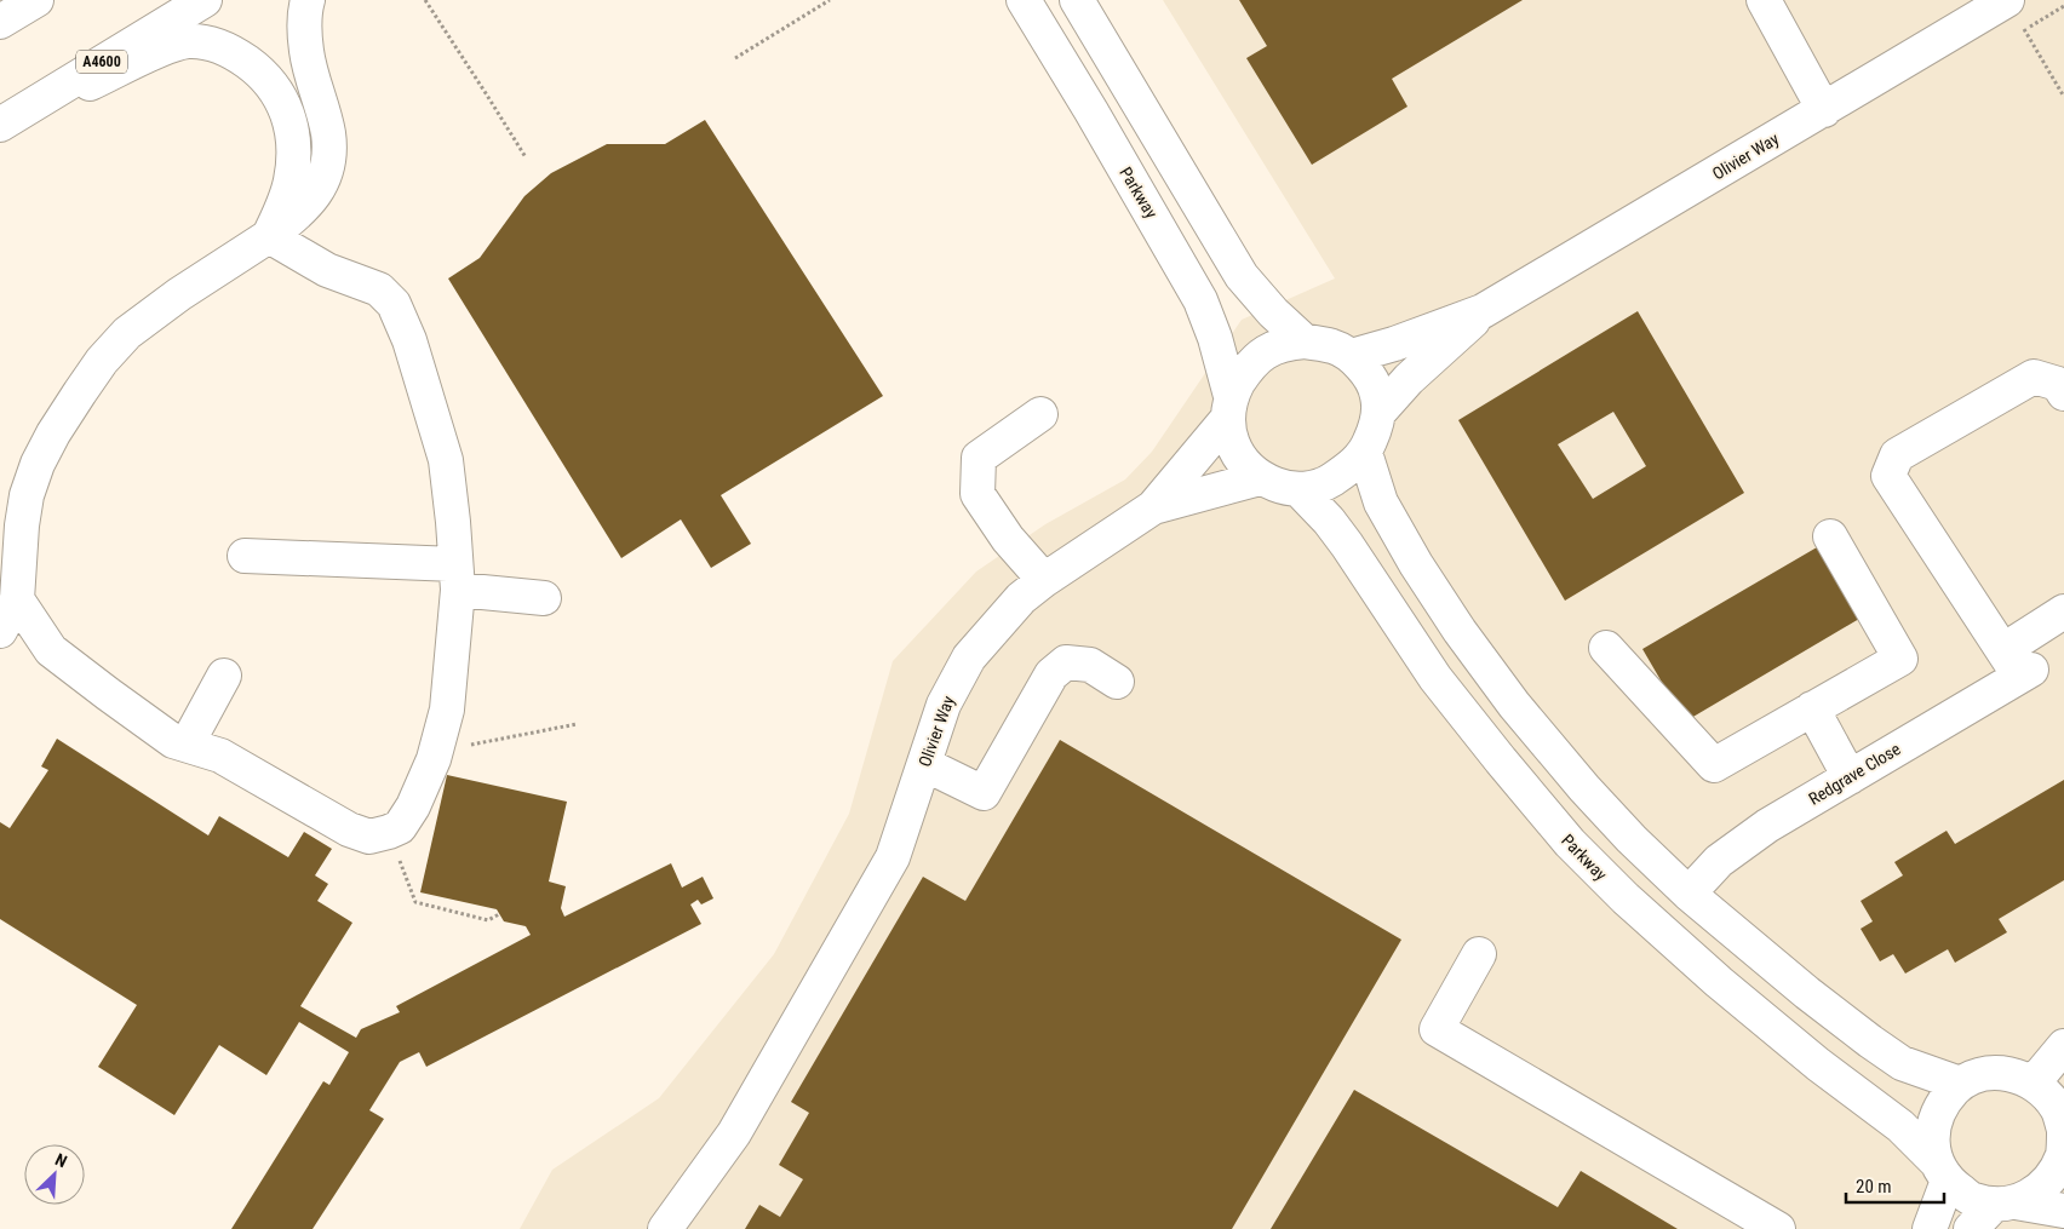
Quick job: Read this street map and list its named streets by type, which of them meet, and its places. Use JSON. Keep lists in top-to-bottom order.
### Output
{
  "streets": {
    "main road": [
      "A4600",
      "Olivier Way",
      "Parkway",
      "Redgrave Close"
    ]
  },
  "crossings": [
    ["Olivier Way", "Parkway"]
  ],
  "scale_bar": "20 m",
  "north": "top right"
}
